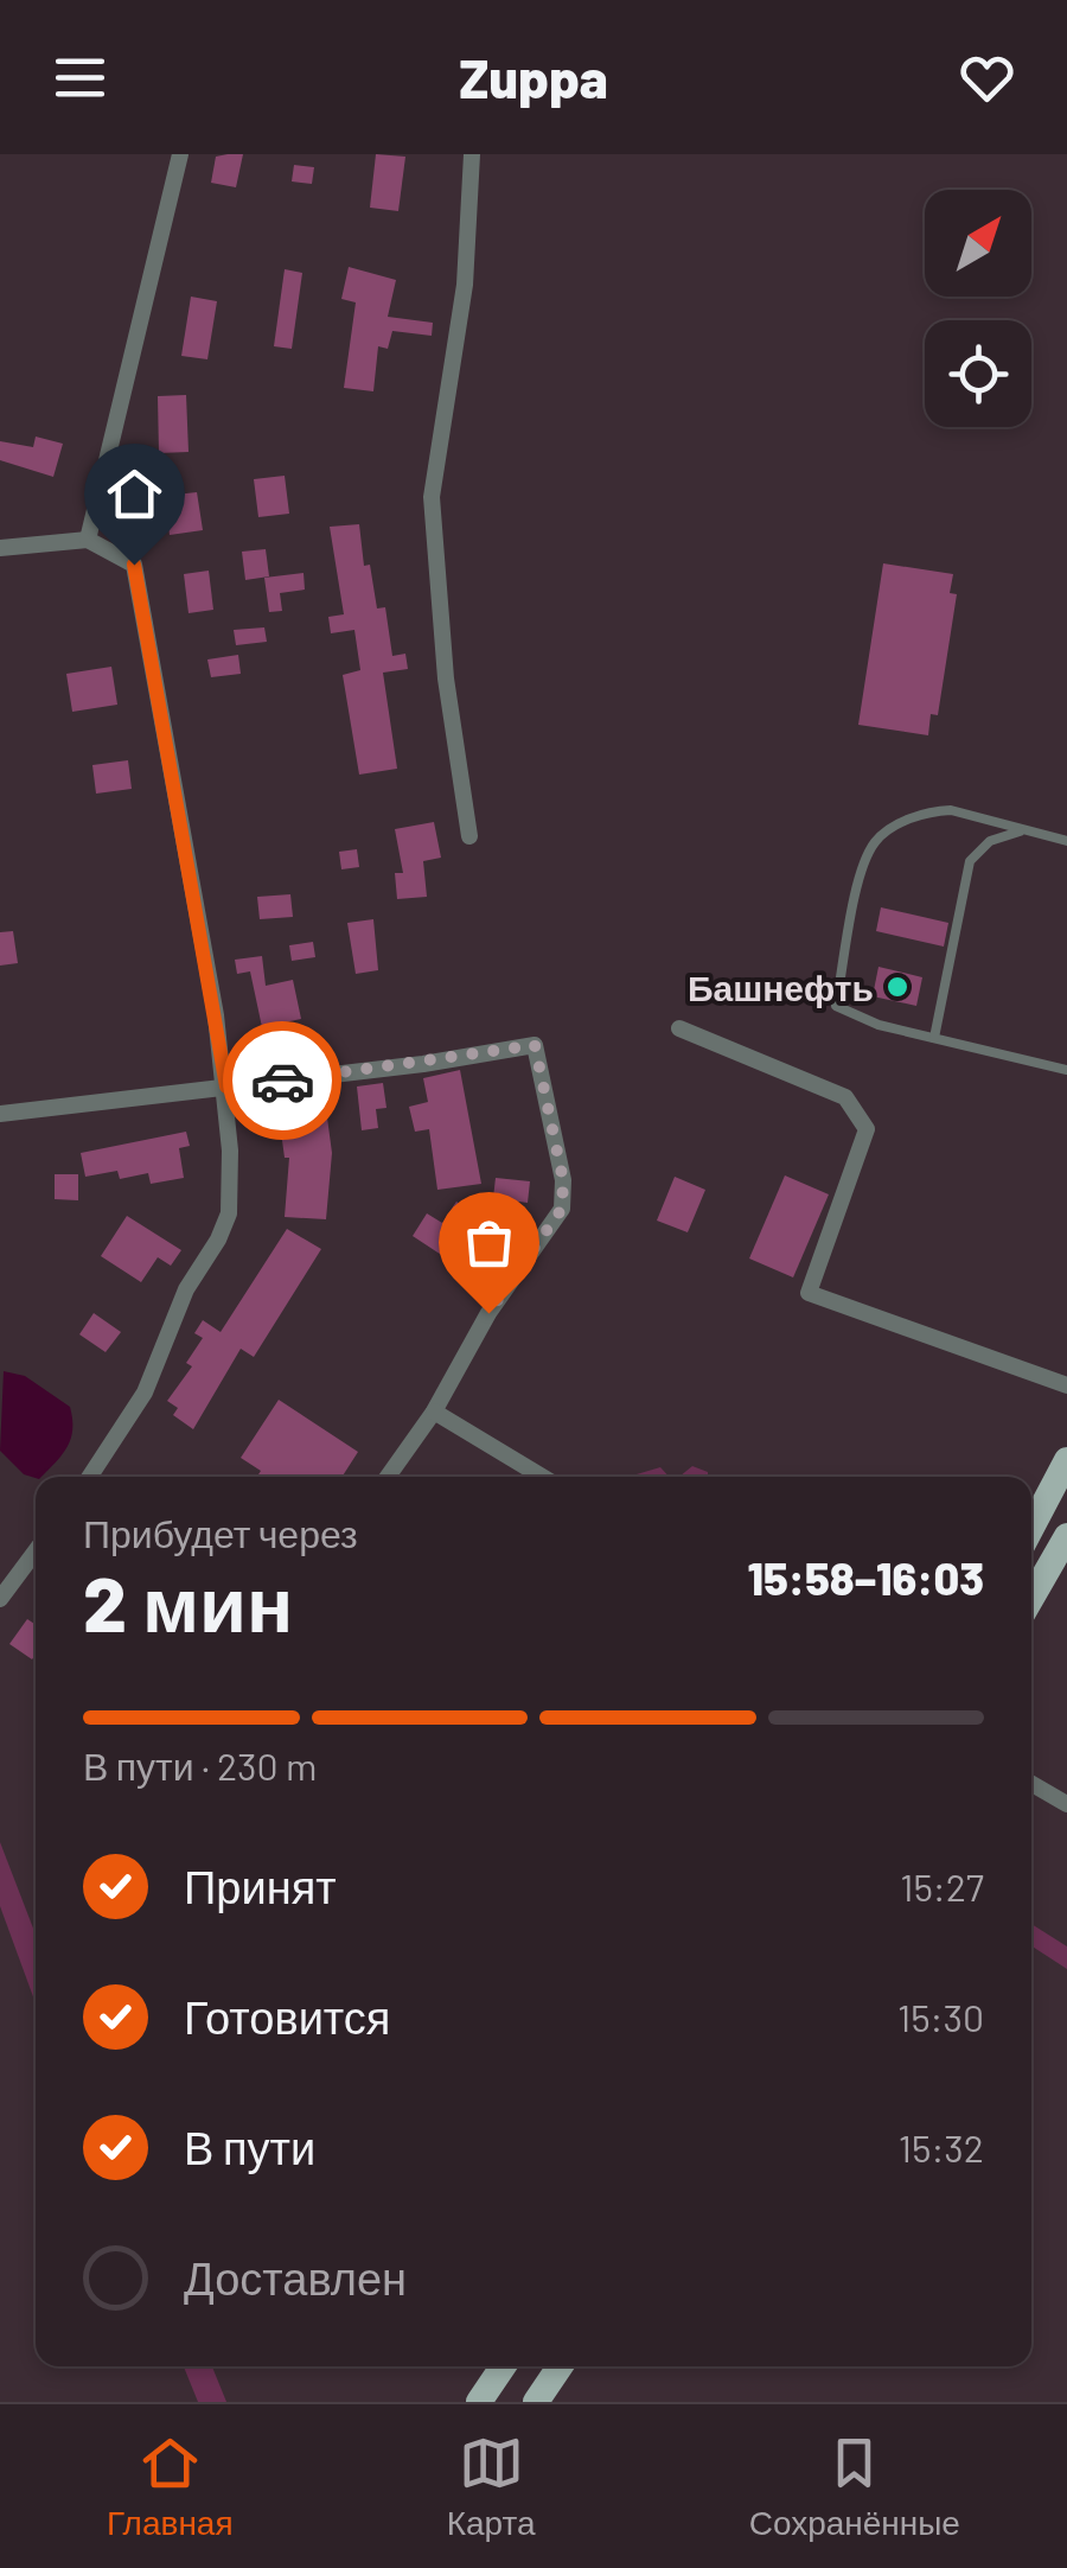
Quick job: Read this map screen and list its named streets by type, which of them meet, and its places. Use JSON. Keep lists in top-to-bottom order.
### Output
{
  "places": ["Башнефть"],
  "north": "top right",
  "page": {
    "header": "Zuppa",
    "heading": ["2 мин", "Прибудет через", "15:58–16:03"],
    "bar": "В пути · 230 m",
    "list": [
      ["Принят", "15:27"],
      ["Готовится", "15:30"],
      ["В пути", "15:32"],
      "Доставлен"
    ],
    "tabs": ["Главная", "Карта", "Сохранённые"]
  }
}
